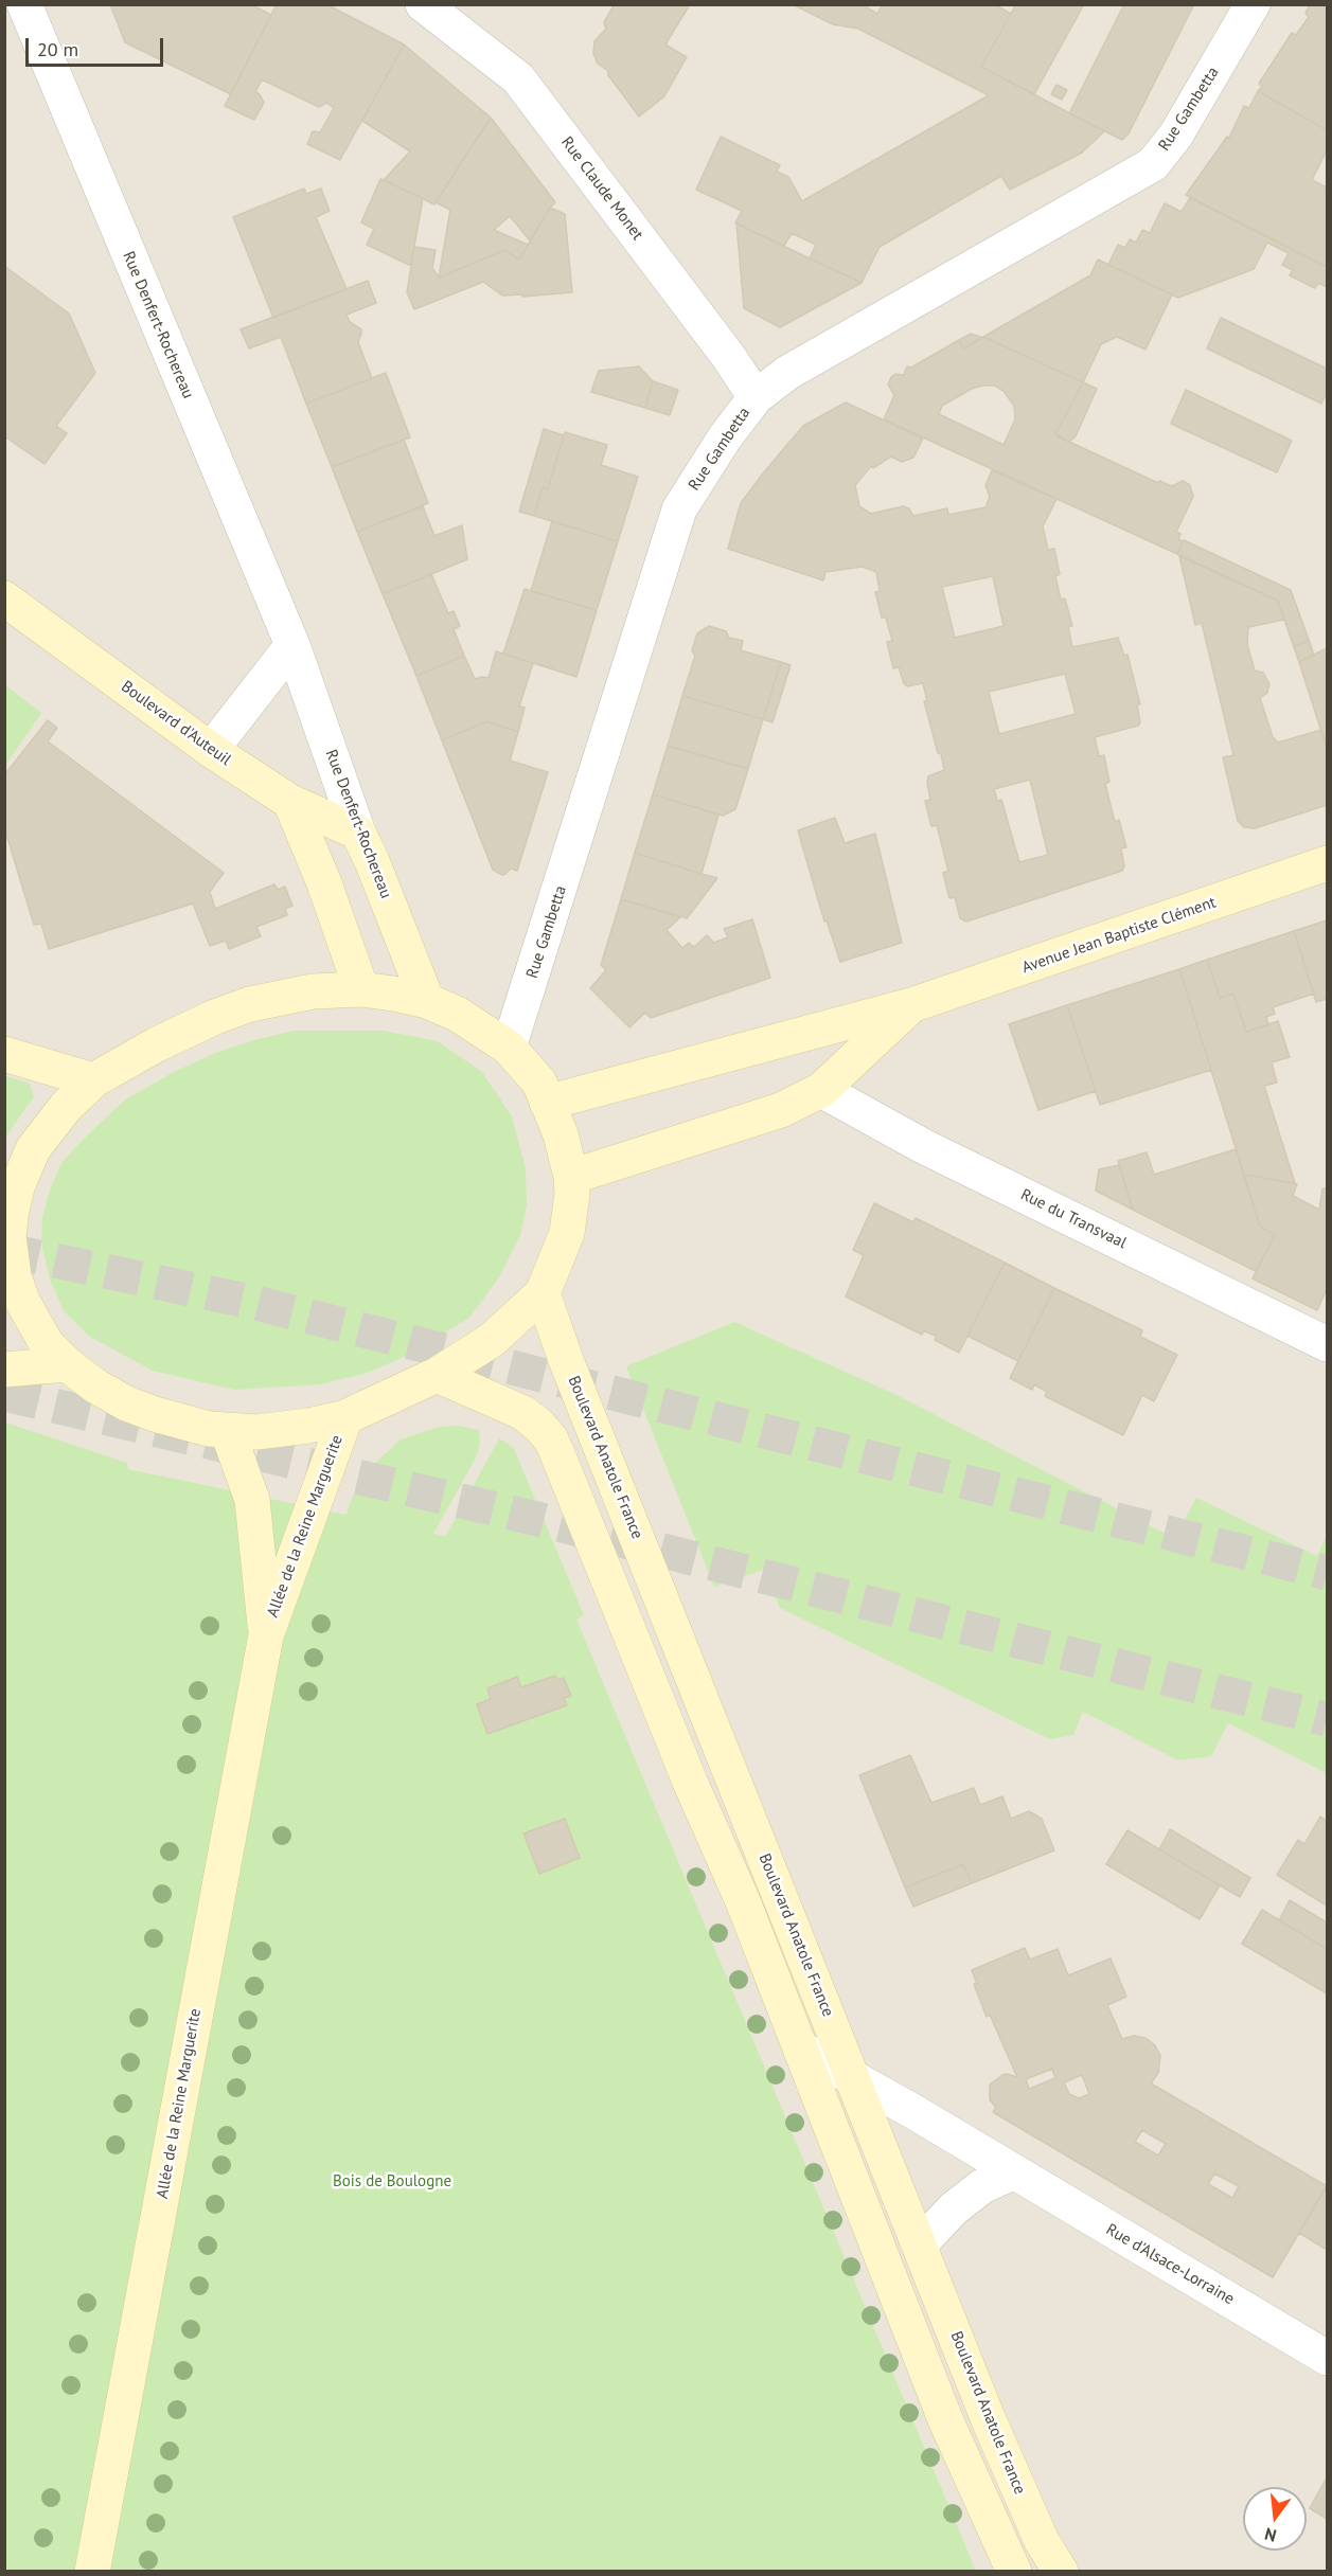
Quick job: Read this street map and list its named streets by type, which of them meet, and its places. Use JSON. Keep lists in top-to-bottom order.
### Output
{
  "streets": {
    "main road": [
      "Rue Denfert-Rochereau",
      "Boulevard d'Auteuil",
      "Avenue Jean Baptiste Clément",
      "Boulevard Anatole France",
      "Allée de la Reine Marguerite"
    ],
    "street": [
      "Rue Gambetta",
      "Rue Claude Monet",
      "Rue du Transvaal",
      "Rue d'Alsace-Lorraine"
    ]
  },
  "crossings": [
    ["Rue Gambetta", "Rue Claude Monet"],
    ["Rue Denfert-Rochereau", "Boulevard d'Auteuil"],
    ["Avenue Jean Baptiste Clément", "Rue du Transvaal"],
    ["Boulevard Anatole France", "Rue d'Alsace-Lorraine"]
  ],
  "parks": ["Bois de Boulogne"],
  "scale_bar": "20 m",
  "north": "bottom"
}
